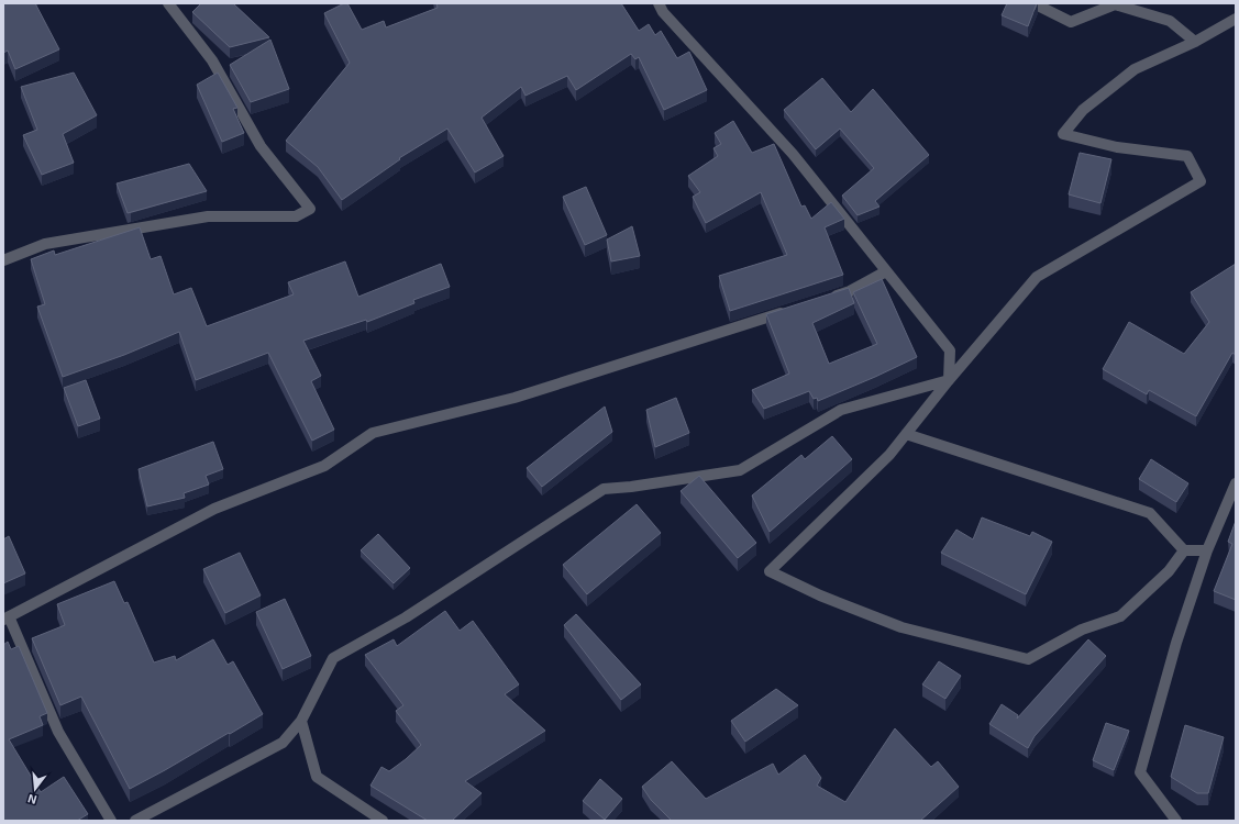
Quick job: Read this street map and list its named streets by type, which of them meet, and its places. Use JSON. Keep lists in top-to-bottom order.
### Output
{
  "north": "bottom"
}
